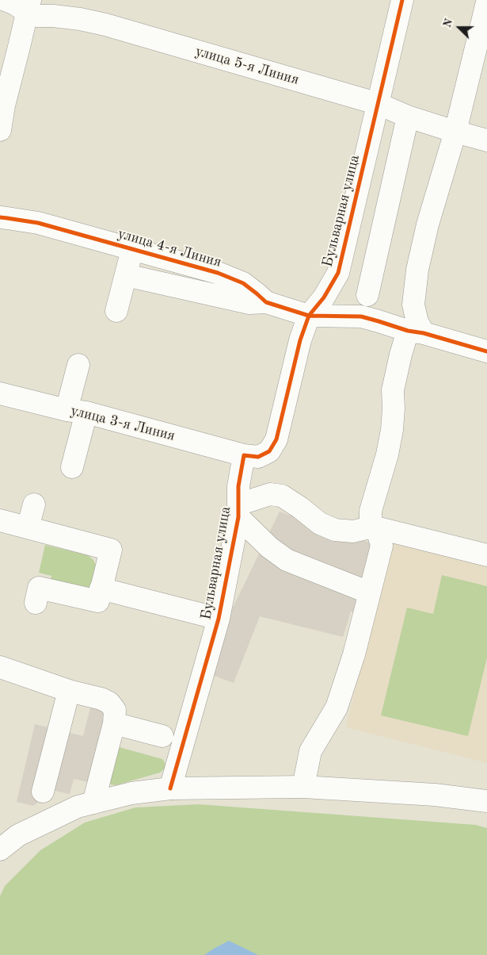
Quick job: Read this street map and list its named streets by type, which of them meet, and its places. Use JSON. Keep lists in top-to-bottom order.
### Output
{
  "streets": {
    "street": [
      "улица 5-я Линия",
      "Бульварная улица",
      "улица 4-я Линия",
      "улица 3-я Линия"
    ]
  },
  "crossings": [
    ["улица 5-я Линия", "Бульварная улица"],
    ["Бульварная улица", "улица 4-я Линия"],
    ["Бульварная улица", "улица 3-я Линия"]
  ],
  "north": "left"
}
